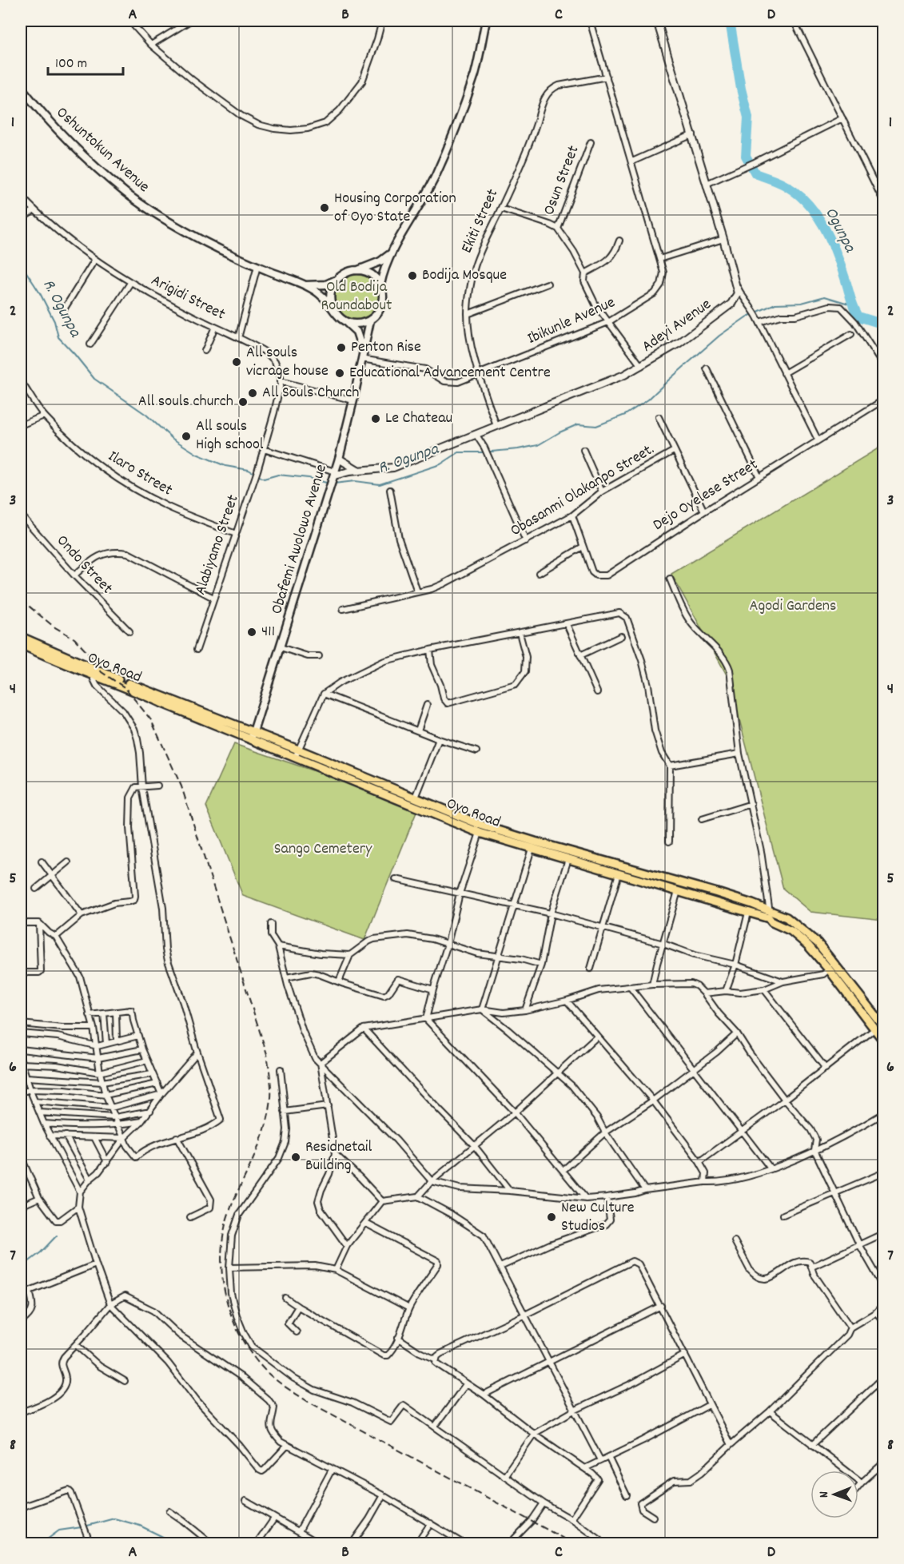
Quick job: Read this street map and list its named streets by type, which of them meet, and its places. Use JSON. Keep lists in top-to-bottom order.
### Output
{
  "streets": {
    "main road": ["Oshuntokun Avenue", "Obafemi Awolowo Avenue", "Oyo Road"],
    "street": [
      "Osun Street",
      "Ekiti Street",
      "Arigidi Street",
      "Ibikunle Avenue",
      "Adeyi Avenue",
      "Ilaro Street",
      "Obasanmi Olakanpo Street.",
      "Dejo Oyelese Street",
      "Alabiyamo Street",
      "Ondo Street"
    ]
  },
  "crossings": [
    ["Oshuntokun Avenue", "Obafemi Awolowo Avenue"],
    ["Ekiti Street", "Ibikunle Avenue"],
    ["Ekiti Street", "Adeyi Avenue"],
    ["Ibikunle Avenue", "Obafemi Awolowo Avenue"],
    ["Adeyi Avenue", "Obafemi Awolowo Avenue"],
    ["Ilaro Street", "Alabiyamo Street"],
    ["Obasanmi Olakanpo Street.", "Dejo Oyelese Street"],
    ["Obafemi Awolowo Avenue", "Oyo Road"]
  ],
  "water": ["Ogunpa", "R. Ogunpa"],
  "parks": ["Old Bodija Roundabout", "Agodi Gardens", "Sango Cemetery"],
  "places": [
    "Housing Corporation of Oyo State",
    "Bodija Mosque",
    "Penton Rise",
    "All souls vicrage house",
    "Educational Advancement Centre",
    "All Souls Church",
    "All souls church",
    "Le Chateau",
    "All souls High school",
    "411",
    "Residnetail Building",
    "New Culture Studios"
  ],
  "scale_bar": "100 m",
  "north": "left",
  "grid": {
    "columns": [
      "A",
      "B",
      "C",
      "D"
    ],
    "rows": [
      "1",
      "2",
      "3",
      "4",
      "5",
      "6",
      "7",
      "8"
    ]
  }
}
